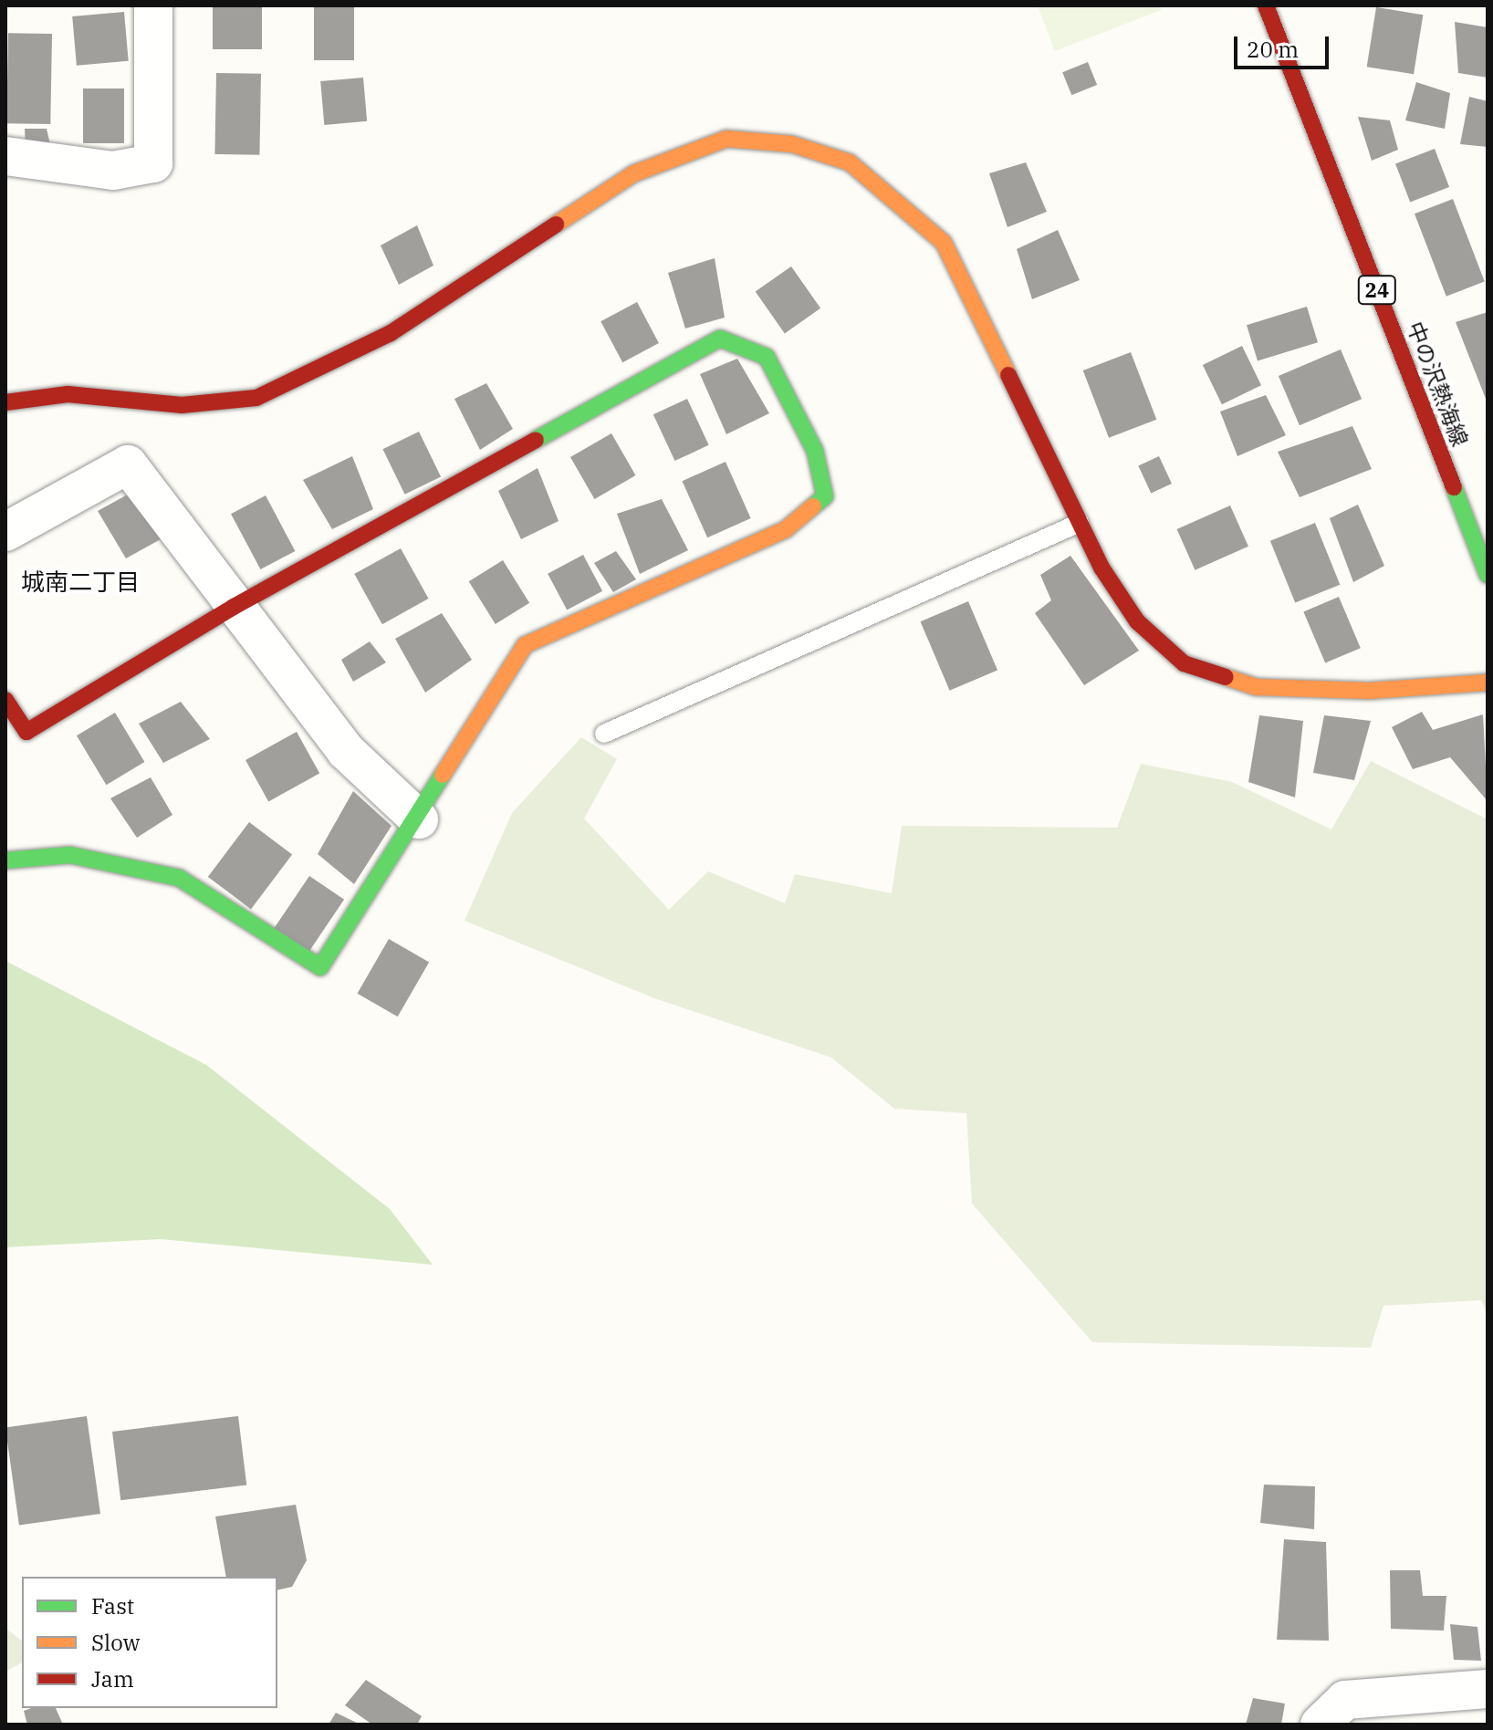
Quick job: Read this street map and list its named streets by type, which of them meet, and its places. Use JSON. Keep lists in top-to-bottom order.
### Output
{
  "streets": {
    "street": ["24", "中の沢熱海線"]
  },
  "districts": ["城南二丁目"],
  "legend": ["Fast", "Slow", "Jam"],
  "scale_bar": "20 m"
}
